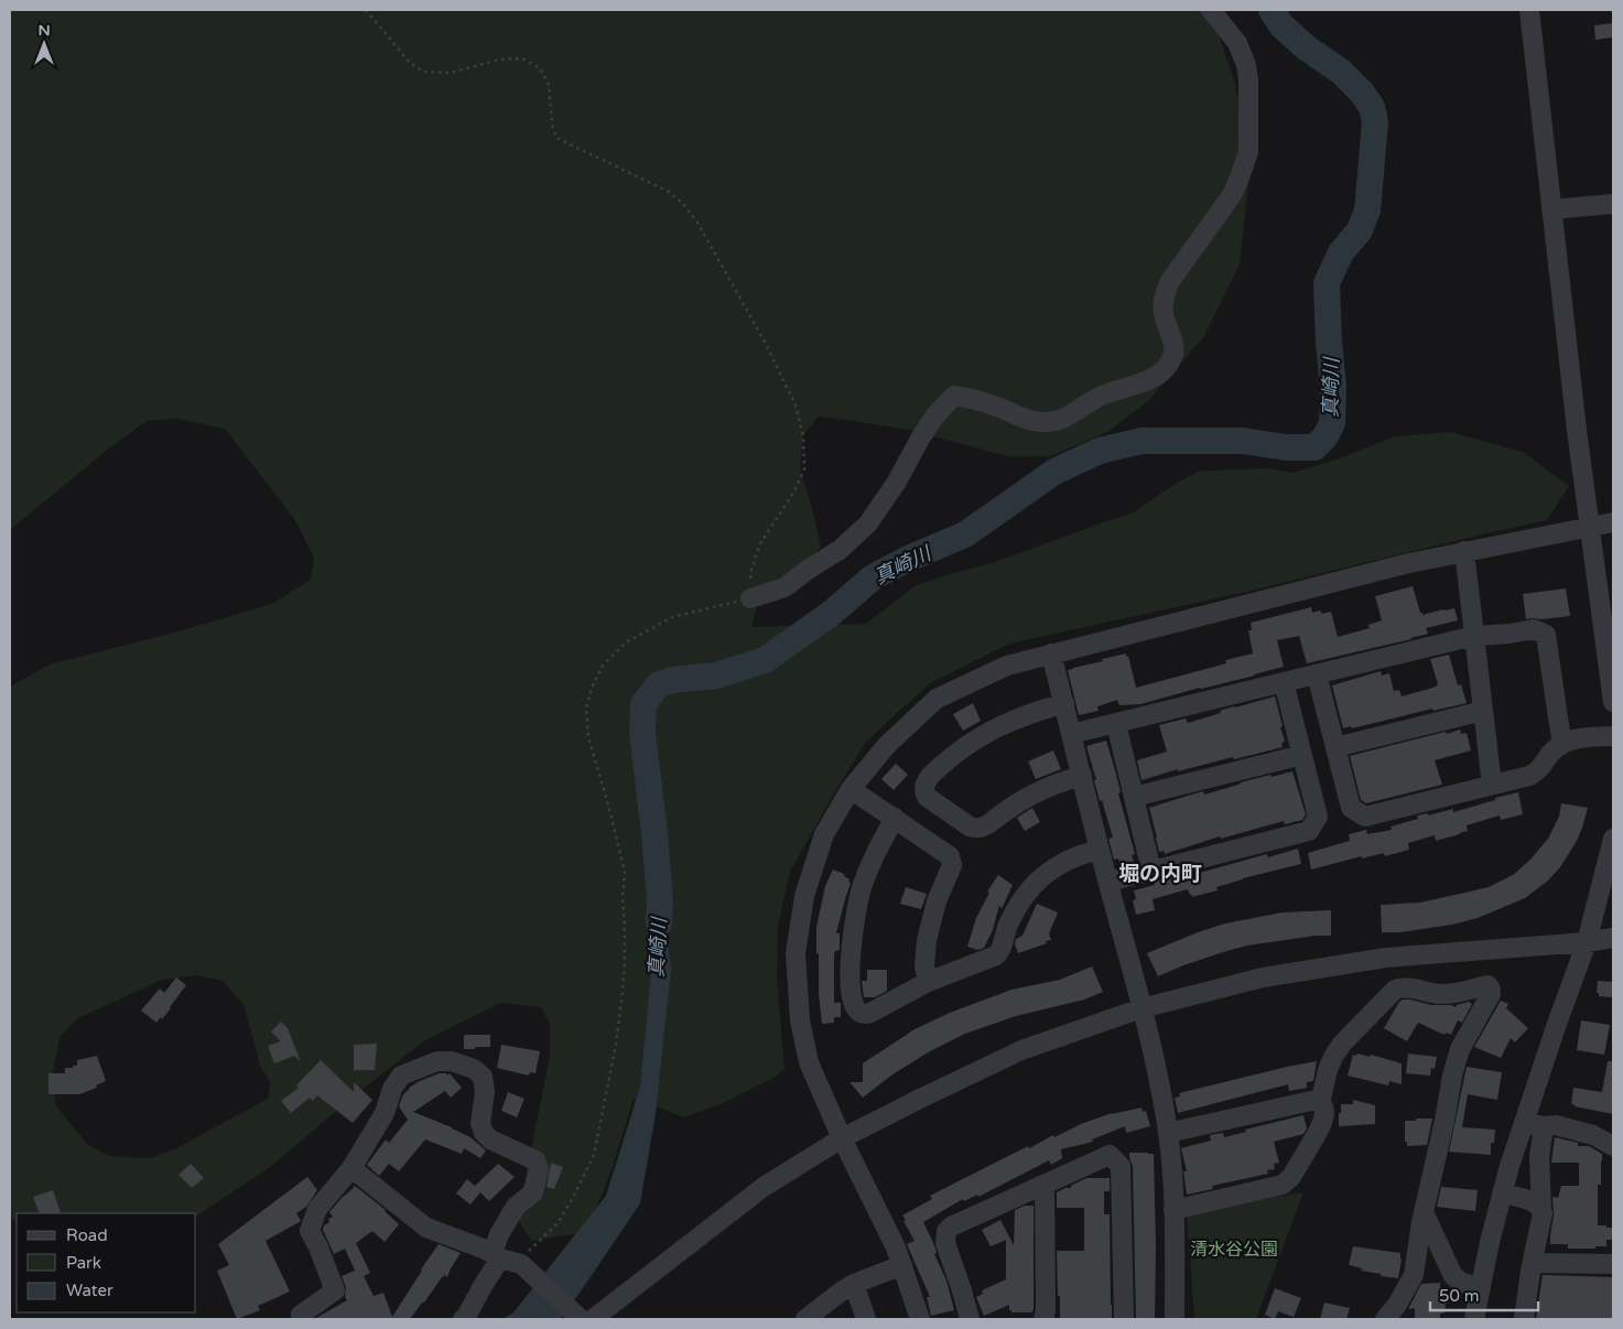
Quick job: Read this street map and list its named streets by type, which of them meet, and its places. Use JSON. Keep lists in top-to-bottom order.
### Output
{
  "districts": ["堀の内町"],
  "water": ["真崎川"],
  "parks": ["清水谷公園"],
  "legend": ["Road", "Park", "Water"],
  "scale_bar": "50 m",
  "north": "top"
}
